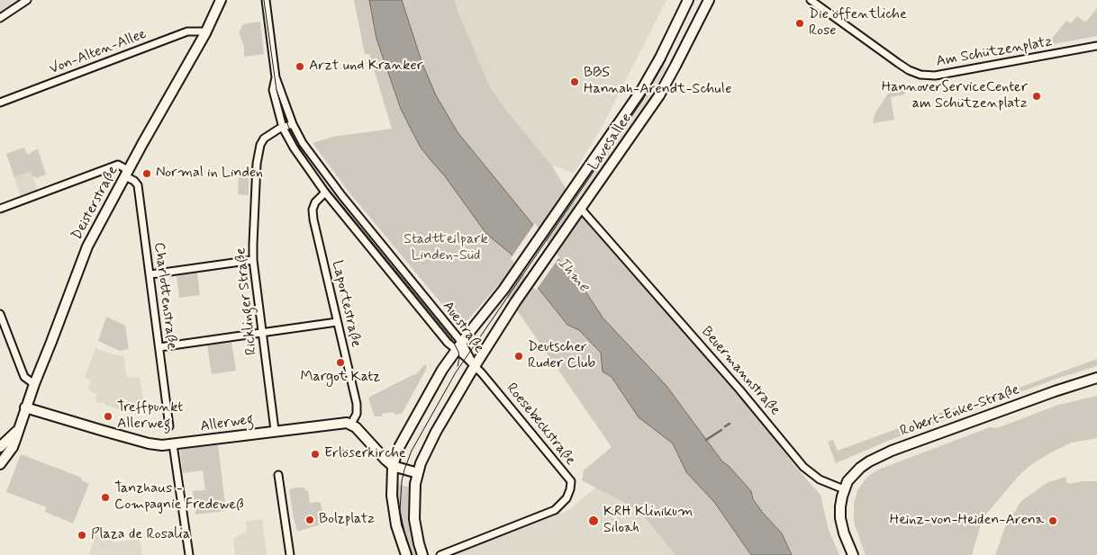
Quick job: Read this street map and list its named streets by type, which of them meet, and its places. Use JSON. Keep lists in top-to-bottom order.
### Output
{
  "streets": {
    "street": [
      "Von-Alten-Allee",
      "Am Schützenplatz",
      "Lavesallee",
      "Deisterstraße",
      "Charlottenstraße",
      "Ricklinger Straße",
      "Laportestraße",
      "Auestraße",
      "Beuermannstraße",
      "Robert-Enke-Straße",
      "Allerweg",
      "Roesebeckstraße"
    ]
  },
  "crossings": [
    ["Von-Alten-Allee", "Deisterstraße"],
    ["Lavesallee", "Auestraße"],
    ["Lavesallee", "Beuermannstraße"],
    ["Lavesallee", "Roesebeckstraße"],
    ["Deisterstraße", "Charlottenstraße"],
    ["Deisterstraße", "Allerweg"],
    ["Ricklinger Straße", "Auestraße"],
    ["Ricklinger Straße", "Allerweg"],
    ["Laportestraße", "Auestraße"],
    ["Laportestraße", "Allerweg"],
    ["Auestraße", "Roesebeckstraße"],
    ["Beuermannstraße", "Robert-Enke-Straße"]
  ],
  "water": ["Ihme"],
  "parks": ["Stadtteilpark Linden-Süd"],
  "places": [
    "Die öffentliche Rose",
    "Arzt und Kranker",
    "BBS Hannah-Arendt-Schule",
    "HannoverServiceCenter am Schützenplatz",
    "Normal in Linden",
    "Deutscher Ruder Club",
    "Margot Katz",
    "Treffpunkt Allerweg",
    "Erlöserkirche",
    "Tanzhaus - Compagnie Fredeweß",
    "Bolzplatz",
    "KRH Klinikum Siloah",
    "Heinz-von-Heiden-Arena",
    "Plaza de Rosalia"
  ]
}
